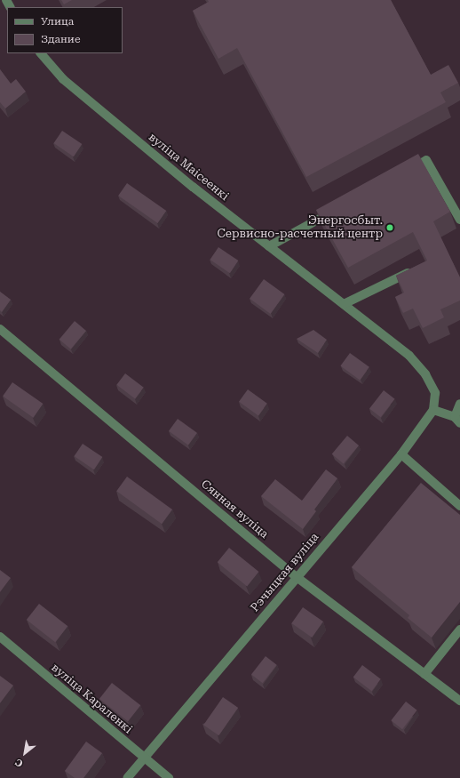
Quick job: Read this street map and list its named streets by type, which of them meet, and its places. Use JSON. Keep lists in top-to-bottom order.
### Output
{
  "streets": {
    "street": [
      "вуліца Маісеенкі",
      "Сянная вуліца",
      "Рэчыцкая вуліца",
      "вуліца Караленкі"
    ]
  },
  "crossings": [
    ["вуліца Маісеенкі", "Рэчыцкая вуліца"],
    ["Сянная вуліца", "Рэчыцкая вуліца"],
    ["Рэчыцкая вуліца", "вуліца Караленкі"]
  ],
  "places": ["Энергосбыт. Сервисно-расчетный центр"],
  "legend": ["Улица", "Здание"],
  "north": "bottom left"
}
